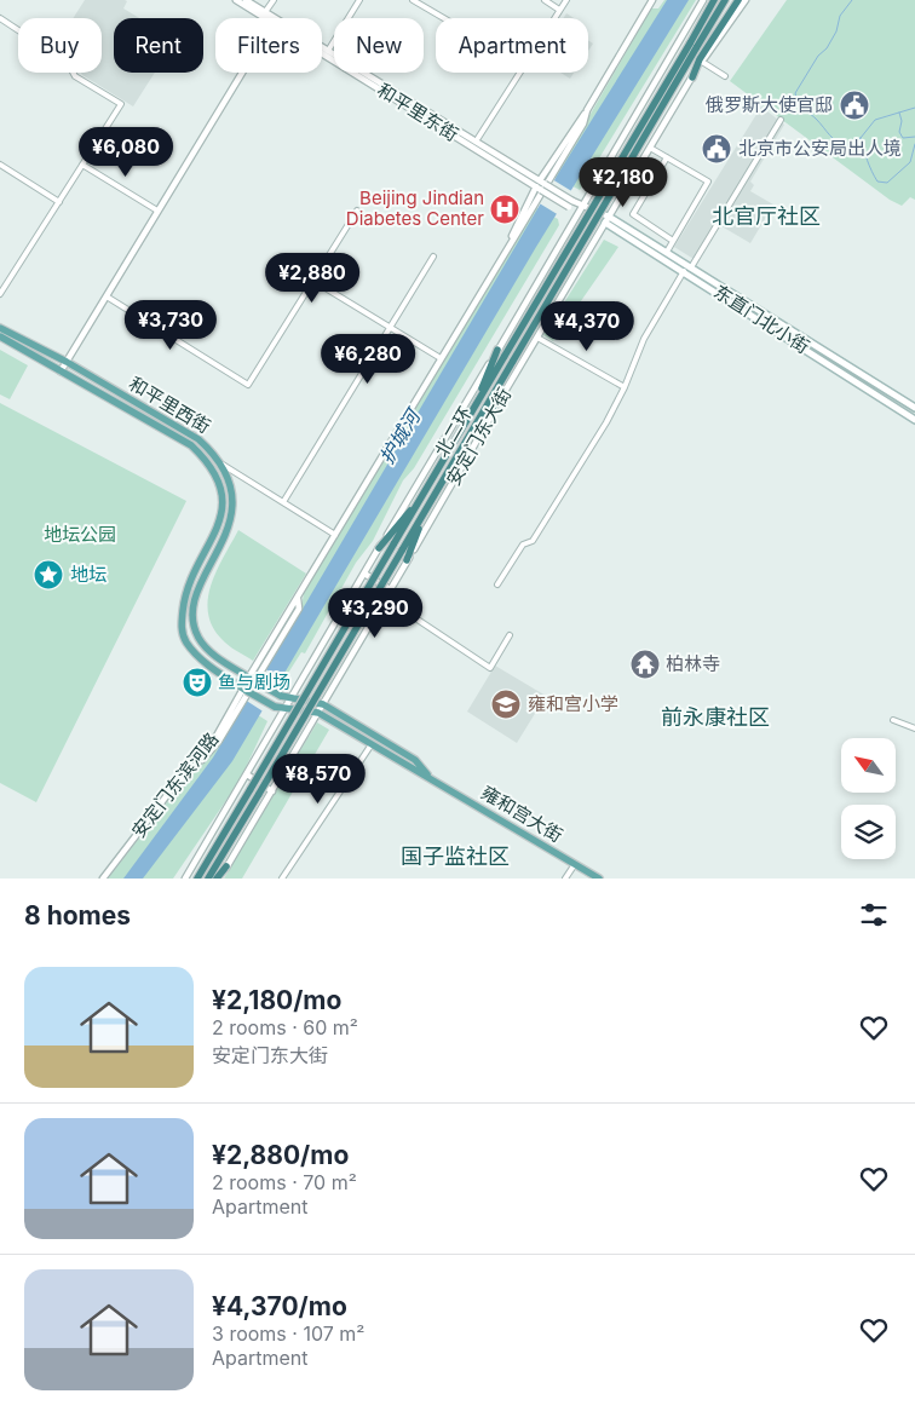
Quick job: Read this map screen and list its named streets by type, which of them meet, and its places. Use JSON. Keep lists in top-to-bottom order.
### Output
{
  "streets": {
    "highway": ["北二环"],
    "main road": ["东直门北小街", "和平里西街", "雍和宫大街"],
    "street": ["和平里东街", "安定门东大街", "安定门东滨河路"]
  },
  "crossings": [
    ["和平里东街", "东直门北小街"],
    ["和平里东街", "安定门东大街"],
    ["东直门北小街", "安定门东大街"],
    ["和平里西街", "安定门东大街"],
    ["和平里西街", "安定门东滨河路"],
    ["和平里西街", "雍和宫大街"],
    ["安定门东大街", "雍和宫大街"]
  ],
  "districts": ["北官厅社区", "前永康社区", "国子监社区"],
  "water": ["护城河"],
  "parks": ["地坛公园"],
  "places": {
    "public building": ["俄罗斯大使官邸", "北京市公安局出人境"],
    "hospital": ["Beijing Jindian Diabetes Center"],
    "place": ["地坛"],
    "temple": ["柏林寺"],
    "theatre": ["鱼与剧场"],
    "school or university": ["雍和宫小学"]
  },
  "north": "top left",
  "page": {
    "chip": [
      "Buy",
      "Rent",
      "Filters",
      "New",
      "Apartment"
    ],
    "price": [
      "¥6,080",
      "¥2,180",
      "¥2,880",
      "¥3,730",
      "¥4,370",
      "¥6,280",
      "¥3,290",
      "¥8,570"
    ],
    "heading": "8 homes",
    "list": [
      {
        "name": "¥2,180/mo",
        "note": "2 rooms · 60 m² · 安定门东大街"
      },
      {
        "name": "¥2,880/mo",
        "note": "2 rooms · 70 m² · Apartment"
      },
      {
        "name": "¥4,370/mo",
        "note": "3 rooms · 107 m² · Apartment"
      }
    ]
  }
}
